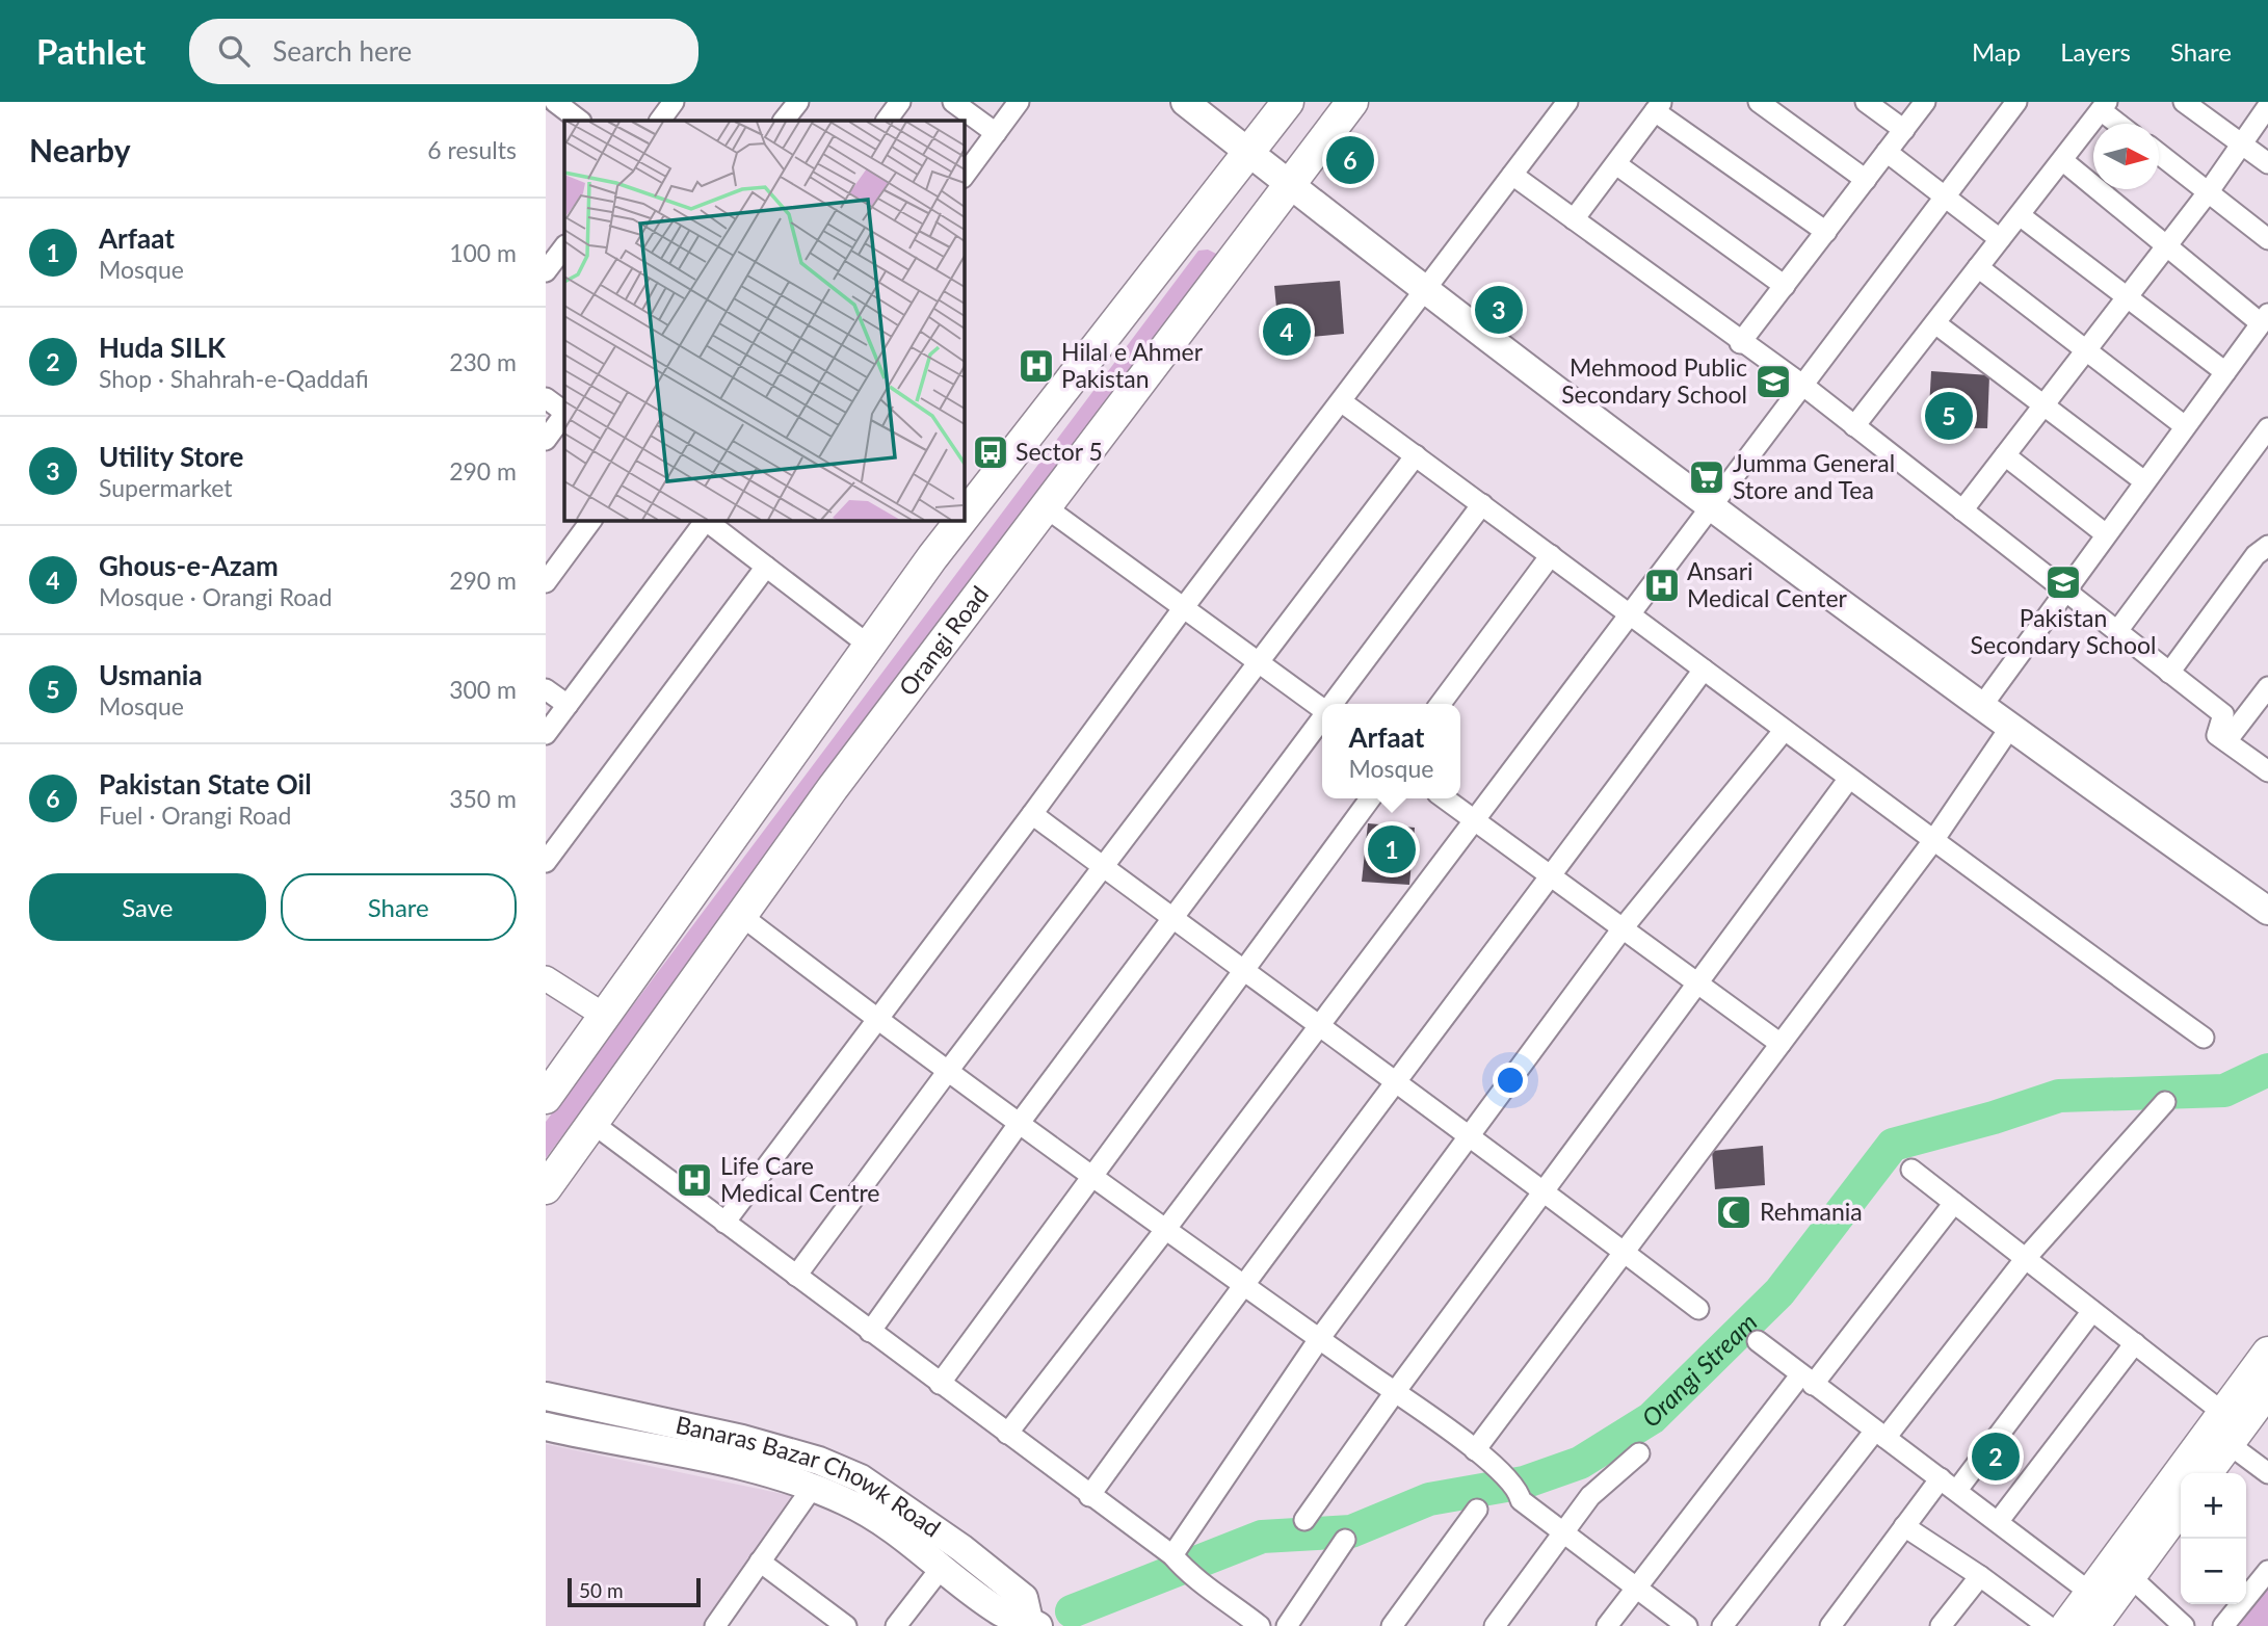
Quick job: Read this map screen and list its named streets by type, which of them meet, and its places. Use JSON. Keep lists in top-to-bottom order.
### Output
{
  "streets": {
    "main road": ["Orangi Road", "Banaras Bazar Chowk Road"]
  },
  "water": ["Orangi Stream"],
  "places": {
    "hospital": ["Hilal e Ahmer Pakistan", "Ansari Medical Center", "Life Care Medical Centre"],
    "school or university": ["Mehmood Public Secondary School", "Pakistan Secondary School"],
    "bus stop": ["Sector 5"],
    "supermarket": ["Jumma General Store and Tea"],
    "mosque": ["Rehmania"]
  },
  "scale_bar": "50 m",
  "north": "right",
  "page": {
    "header": "Pathlet",
    "search": "Search here",
    "nav": ["Map", "Layers", "Share"],
    "heading": ["Nearby", "6 results"],
    "pins": [
      "6",
      "3",
      "4",
      "5",
      "1",
      "2"
    ],
    "list": [
      {
        "mark": "1",
        "name": "Arfaat",
        "note": "Mosque",
        "value": "100 m"
      },
      {
        "mark": "2",
        "name": "Huda SILK",
        "note": "Shop · Shahrah-e-Qaddafi",
        "value": "230 m"
      },
      {
        "mark": "3",
        "name": "Utility Store",
        "note": "Supermarket",
        "value": "290 m"
      },
      {
        "mark": "4",
        "name": "Ghous-e-Azam",
        "note": "Mosque · Orangi Road",
        "value": "290 m"
      },
      {
        "mark": "5",
        "name": "Usmania",
        "note": "Mosque",
        "value": "300 m"
      },
      {
        "mark": "6",
        "name": "Pakistan State Oil",
        "note": "Fuel · Orangi Road",
        "value": "350 m"
      }
    ],
    "popup": ["Arfaat", "Mosque"],
    "buttons": ["Save", "Share"],
    "map_buttons": ["+", "−"],
    "scale": "50 m"
  }
}
